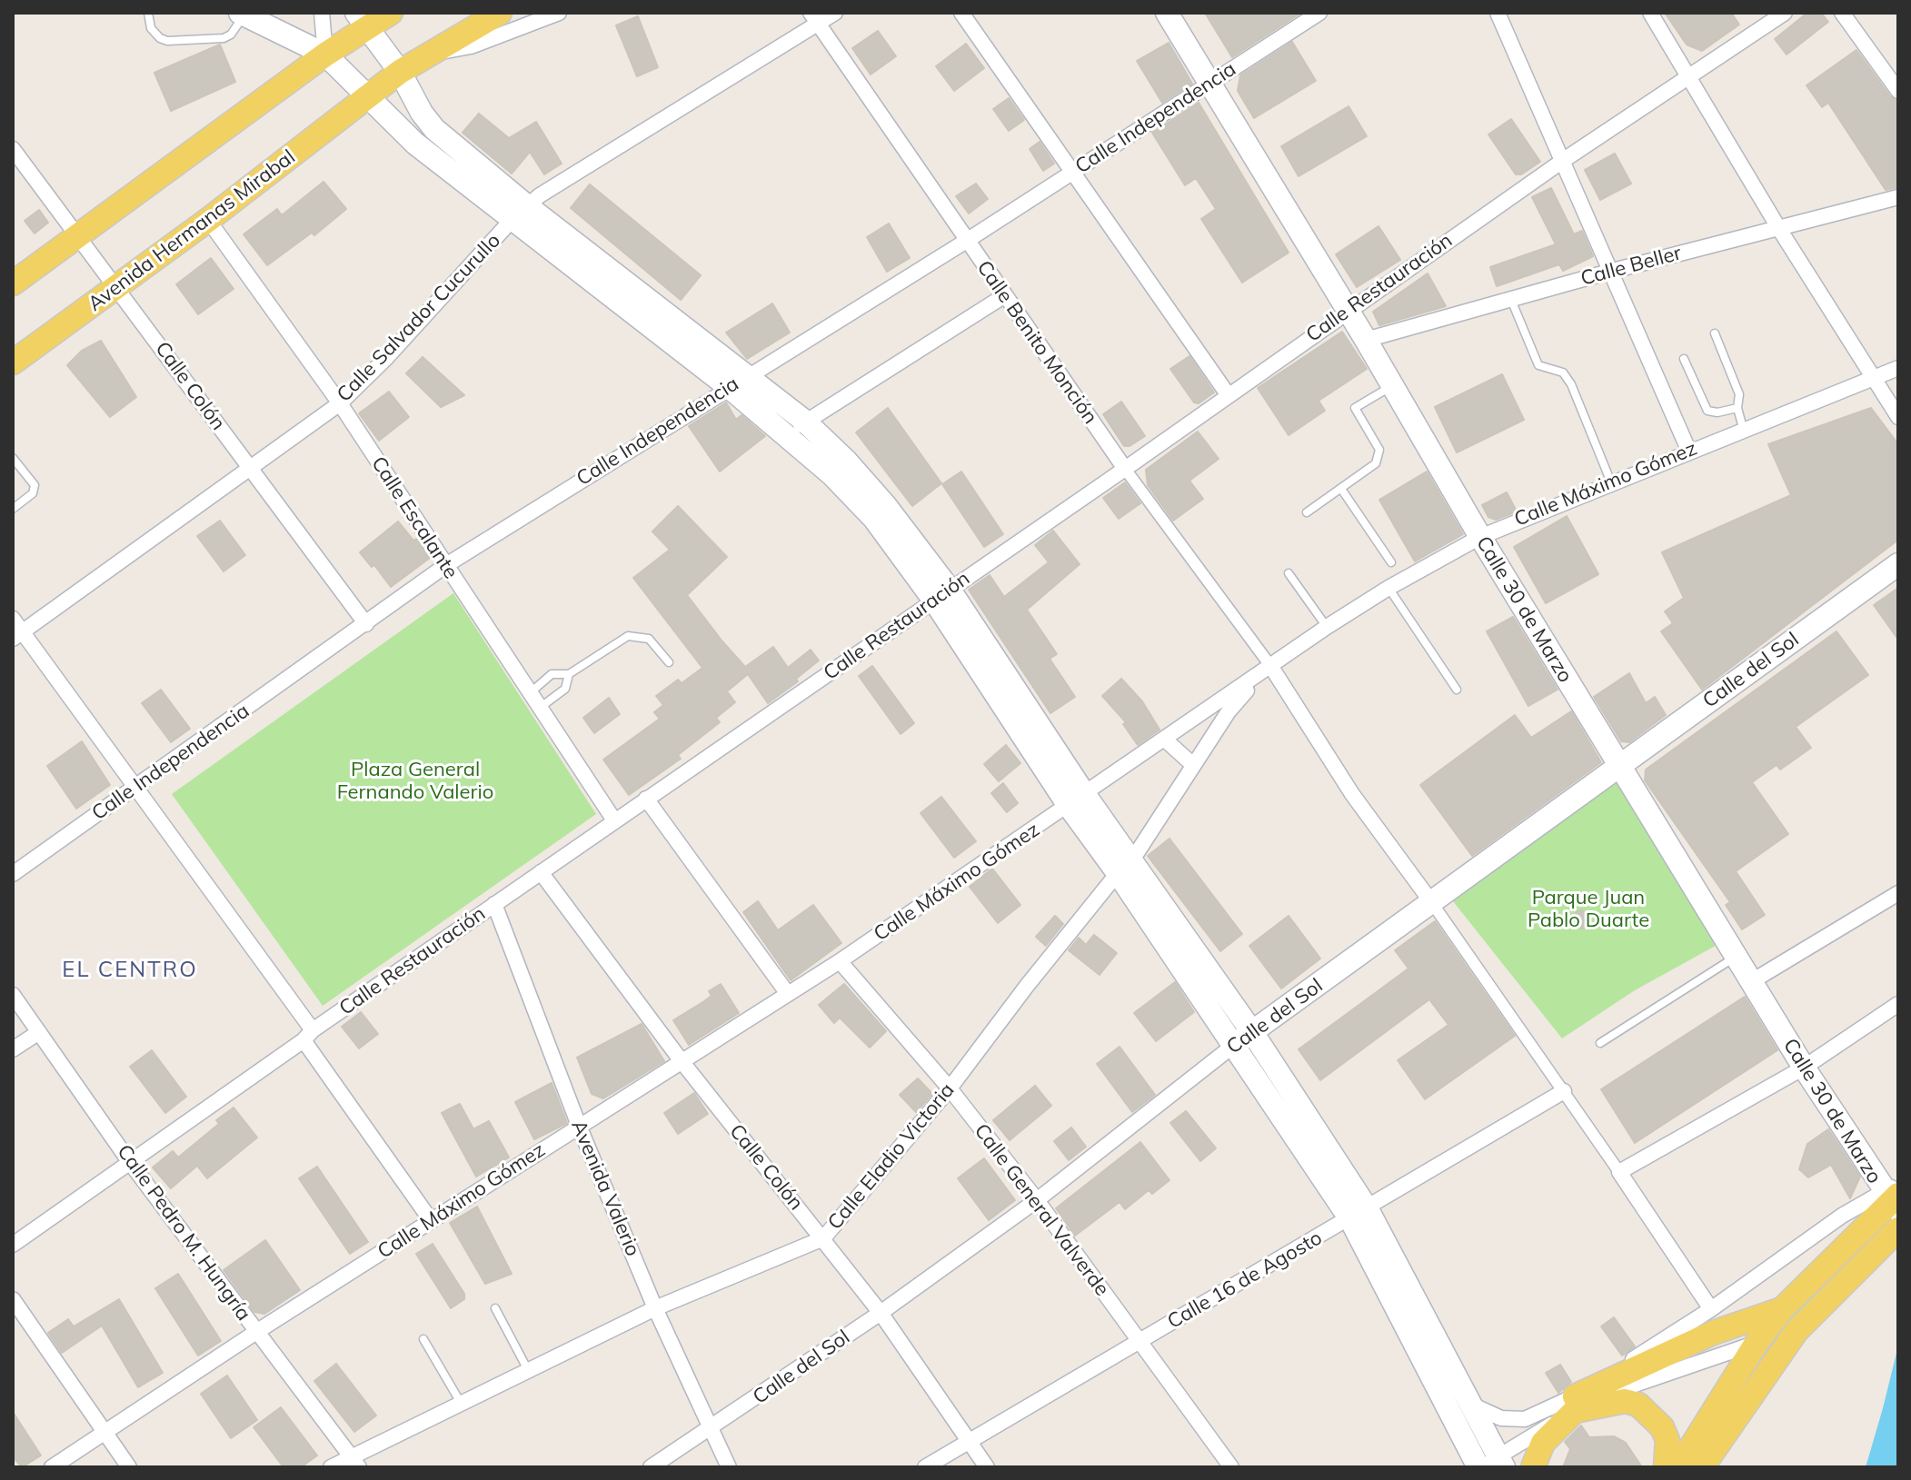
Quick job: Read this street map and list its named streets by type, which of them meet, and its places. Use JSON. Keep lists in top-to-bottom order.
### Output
{
  "streets": {
    "main road": ["Avenida Hermanas Mirabal", "Calle 30 de Marzo", "Calle del Sol"],
    "street": [
      "Calle Independencia",
      "Calle Beller",
      "Calle Restauración",
      "Calle Salvador Cucurullo",
      "Calle Benito Monción",
      "Calle Colón",
      "Calle Máximo Gómez",
      "Calle Escalante",
      "Calle Eladio Victoria",
      "Avenida Valerio",
      "Calle General Valverde",
      "Calle Pedro M. Hungría",
      "Calle 16 de Agosto"
    ]
  },
  "crossings": [
    ["Calle Independencia", "Calle Benito Monción"],
    ["Calle Independencia", "Calle Colón"],
    ["Calle Independencia", "Calle Escalante"],
    ["Calle Independencia", "Calle 30 de Marzo"],
    ["Avenida Hermanas Mirabal", "Calle Colón"],
    ["Avenida Hermanas Mirabal", "Calle Escalante"],
    ["Calle Beller", "Calle 30 de Marzo"],
    ["Calle Restauración", "Calle Benito Monción"],
    ["Calle Restauración", "Calle Colón"],
    ["Calle Restauración", "Calle Escalante"],
    ["Calle Restauración", "Calle 30 de Marzo"],
    ["Calle Restauración", "Avenida Valerio"],
    ["Calle Restauración", "Calle Pedro M. Hungría"],
    ["Calle Salvador Cucurullo", "Calle Benito Monción"],
    ["Calle Salvador Cucurullo", "Calle Colón"],
    ["Calle Salvador Cucurullo", "Calle Escalante"],
    ["Calle Benito Monción", "Calle Máximo Gómez"],
    ["Calle Benito Monción", "Calle Eladio Victoria"],
    ["Calle Colón", "Calle Máximo Gómez"],
    ["Calle Colón", "Calle del Sol"],
    ["Calle Colón", "Calle Eladio Victoria"],
    ["Calle Colón", "Calle 16 de Agosto"],
    ["Calle Máximo Gómez", "Calle 30 de Marzo"],
    ["Calle Máximo Gómez", "Calle Eladio Victoria"],
    ["Calle Máximo Gómez", "Avenida Valerio"],
    ["Calle Máximo Gómez", "Calle General Valverde"],
    ["Calle Máximo Gómez", "Calle Pedro M. Hungría"],
    ["Calle 30 de Marzo", "Calle del Sol"],
    ["Calle del Sol", "Avenida Valerio"],
    ["Calle del Sol", "Calle General Valverde"],
    ["Calle Eladio Victoria", "Avenida Valerio"],
    ["Calle Eladio Victoria", "Calle General Valverde"],
    ["Calle Eladio Victoria", "Calle Pedro M. Hungría"],
    ["Calle General Valverde", "Calle 16 de Agosto"]
  ],
  "districts": ["EL CENTRO"],
  "parks": ["Plaza General Fernando Valerio", "Parque Juan Pablo Duarte"]
}
